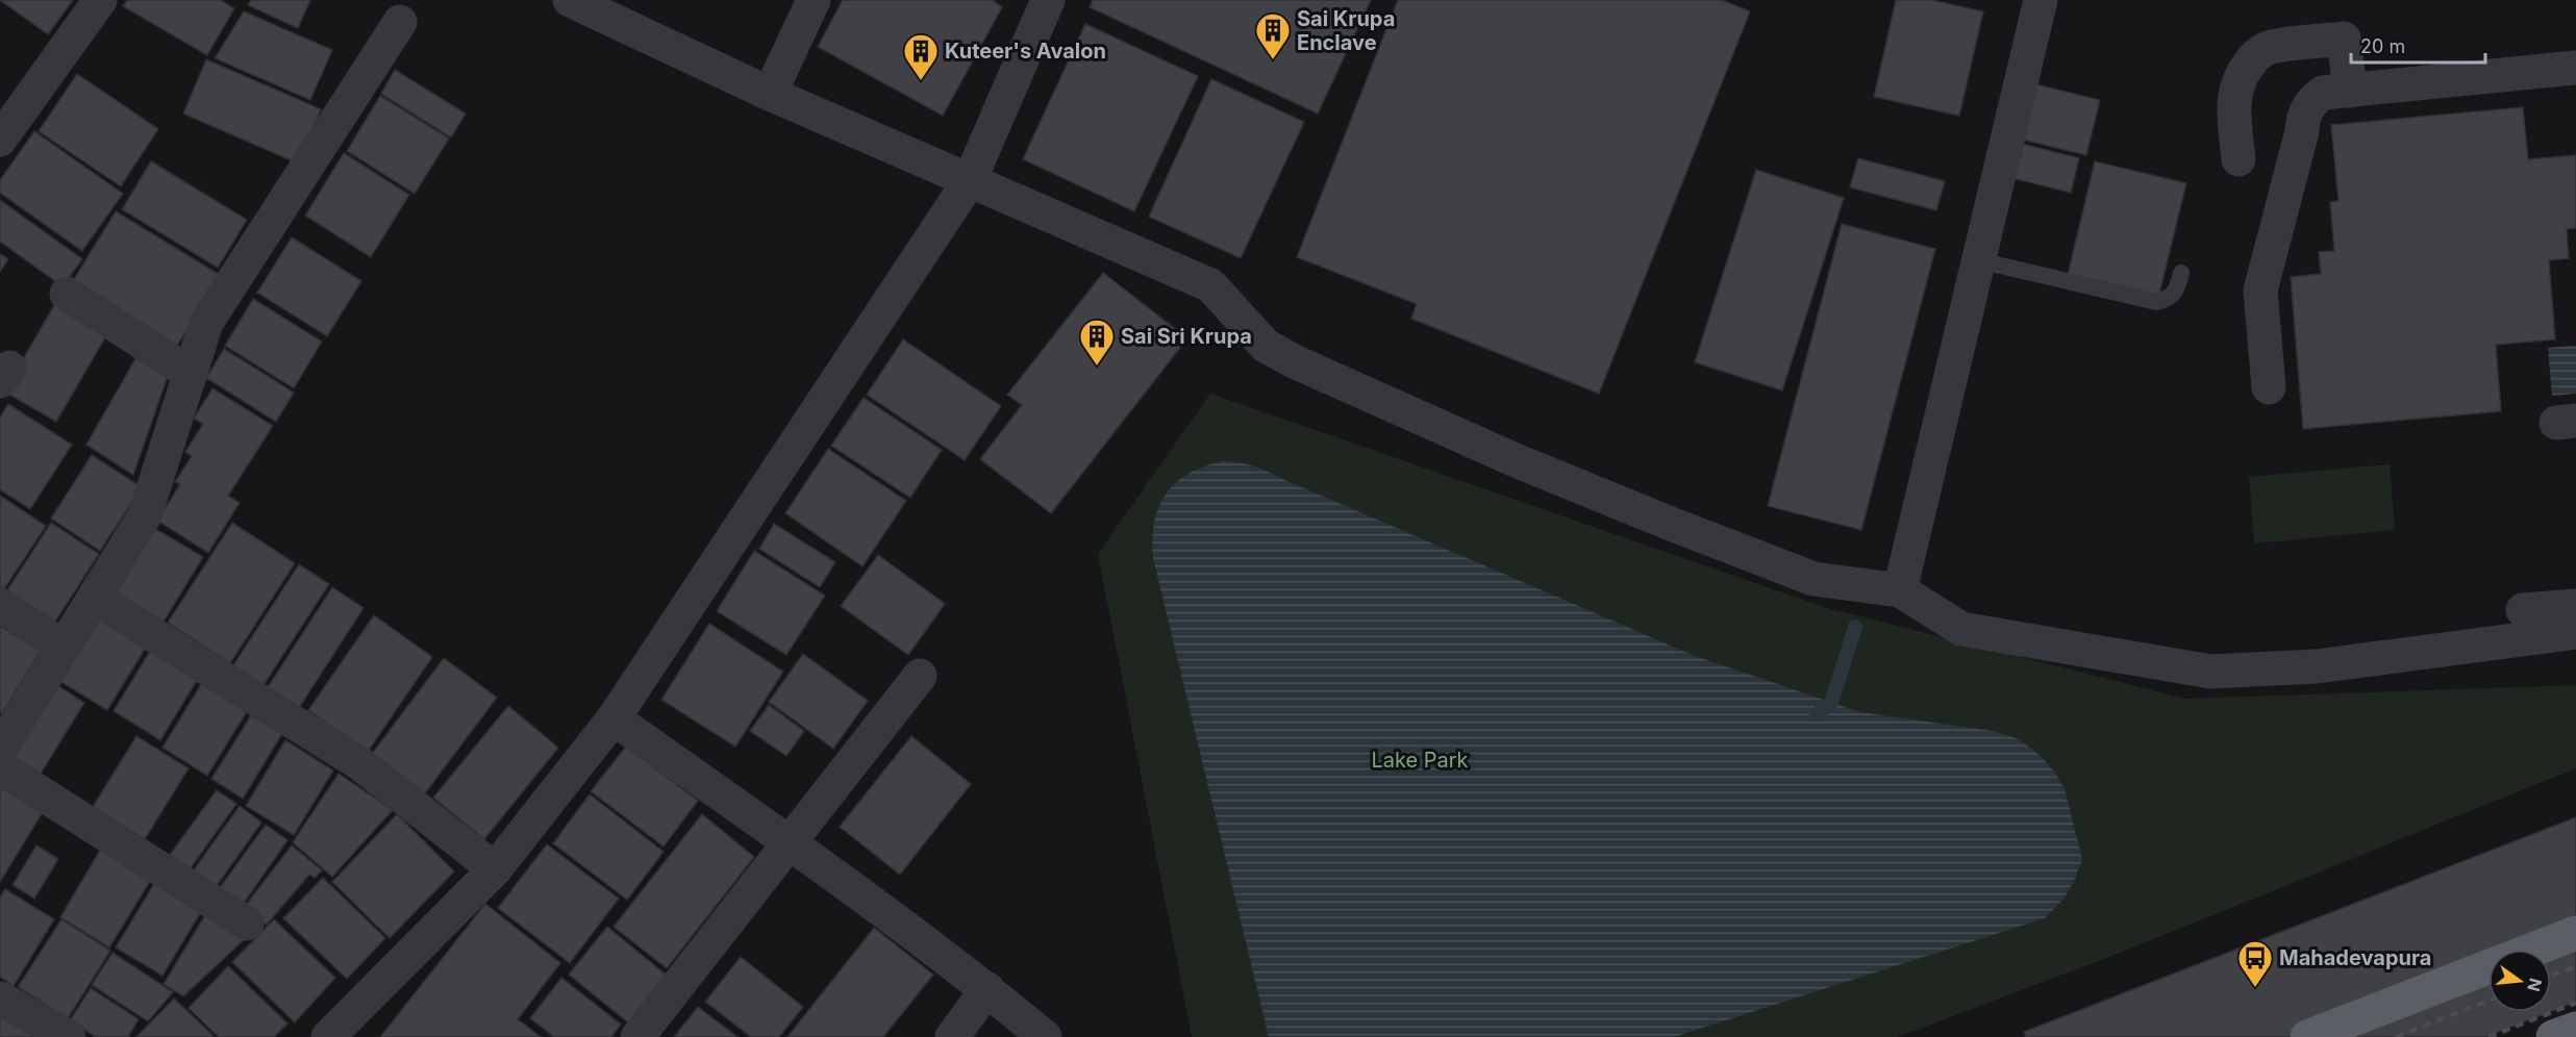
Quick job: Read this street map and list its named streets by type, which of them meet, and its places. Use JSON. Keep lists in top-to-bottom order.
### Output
{
  "parks": ["Lake Park"],
  "places": {
    "building": ["Sai Krupa Enclave", "Kuteer's Avalon", "Sai Sri Krupa"],
    "bus stop": ["Mahadevapura"]
  },
  "scale_bar": "20 m",
  "north": "right"
}
